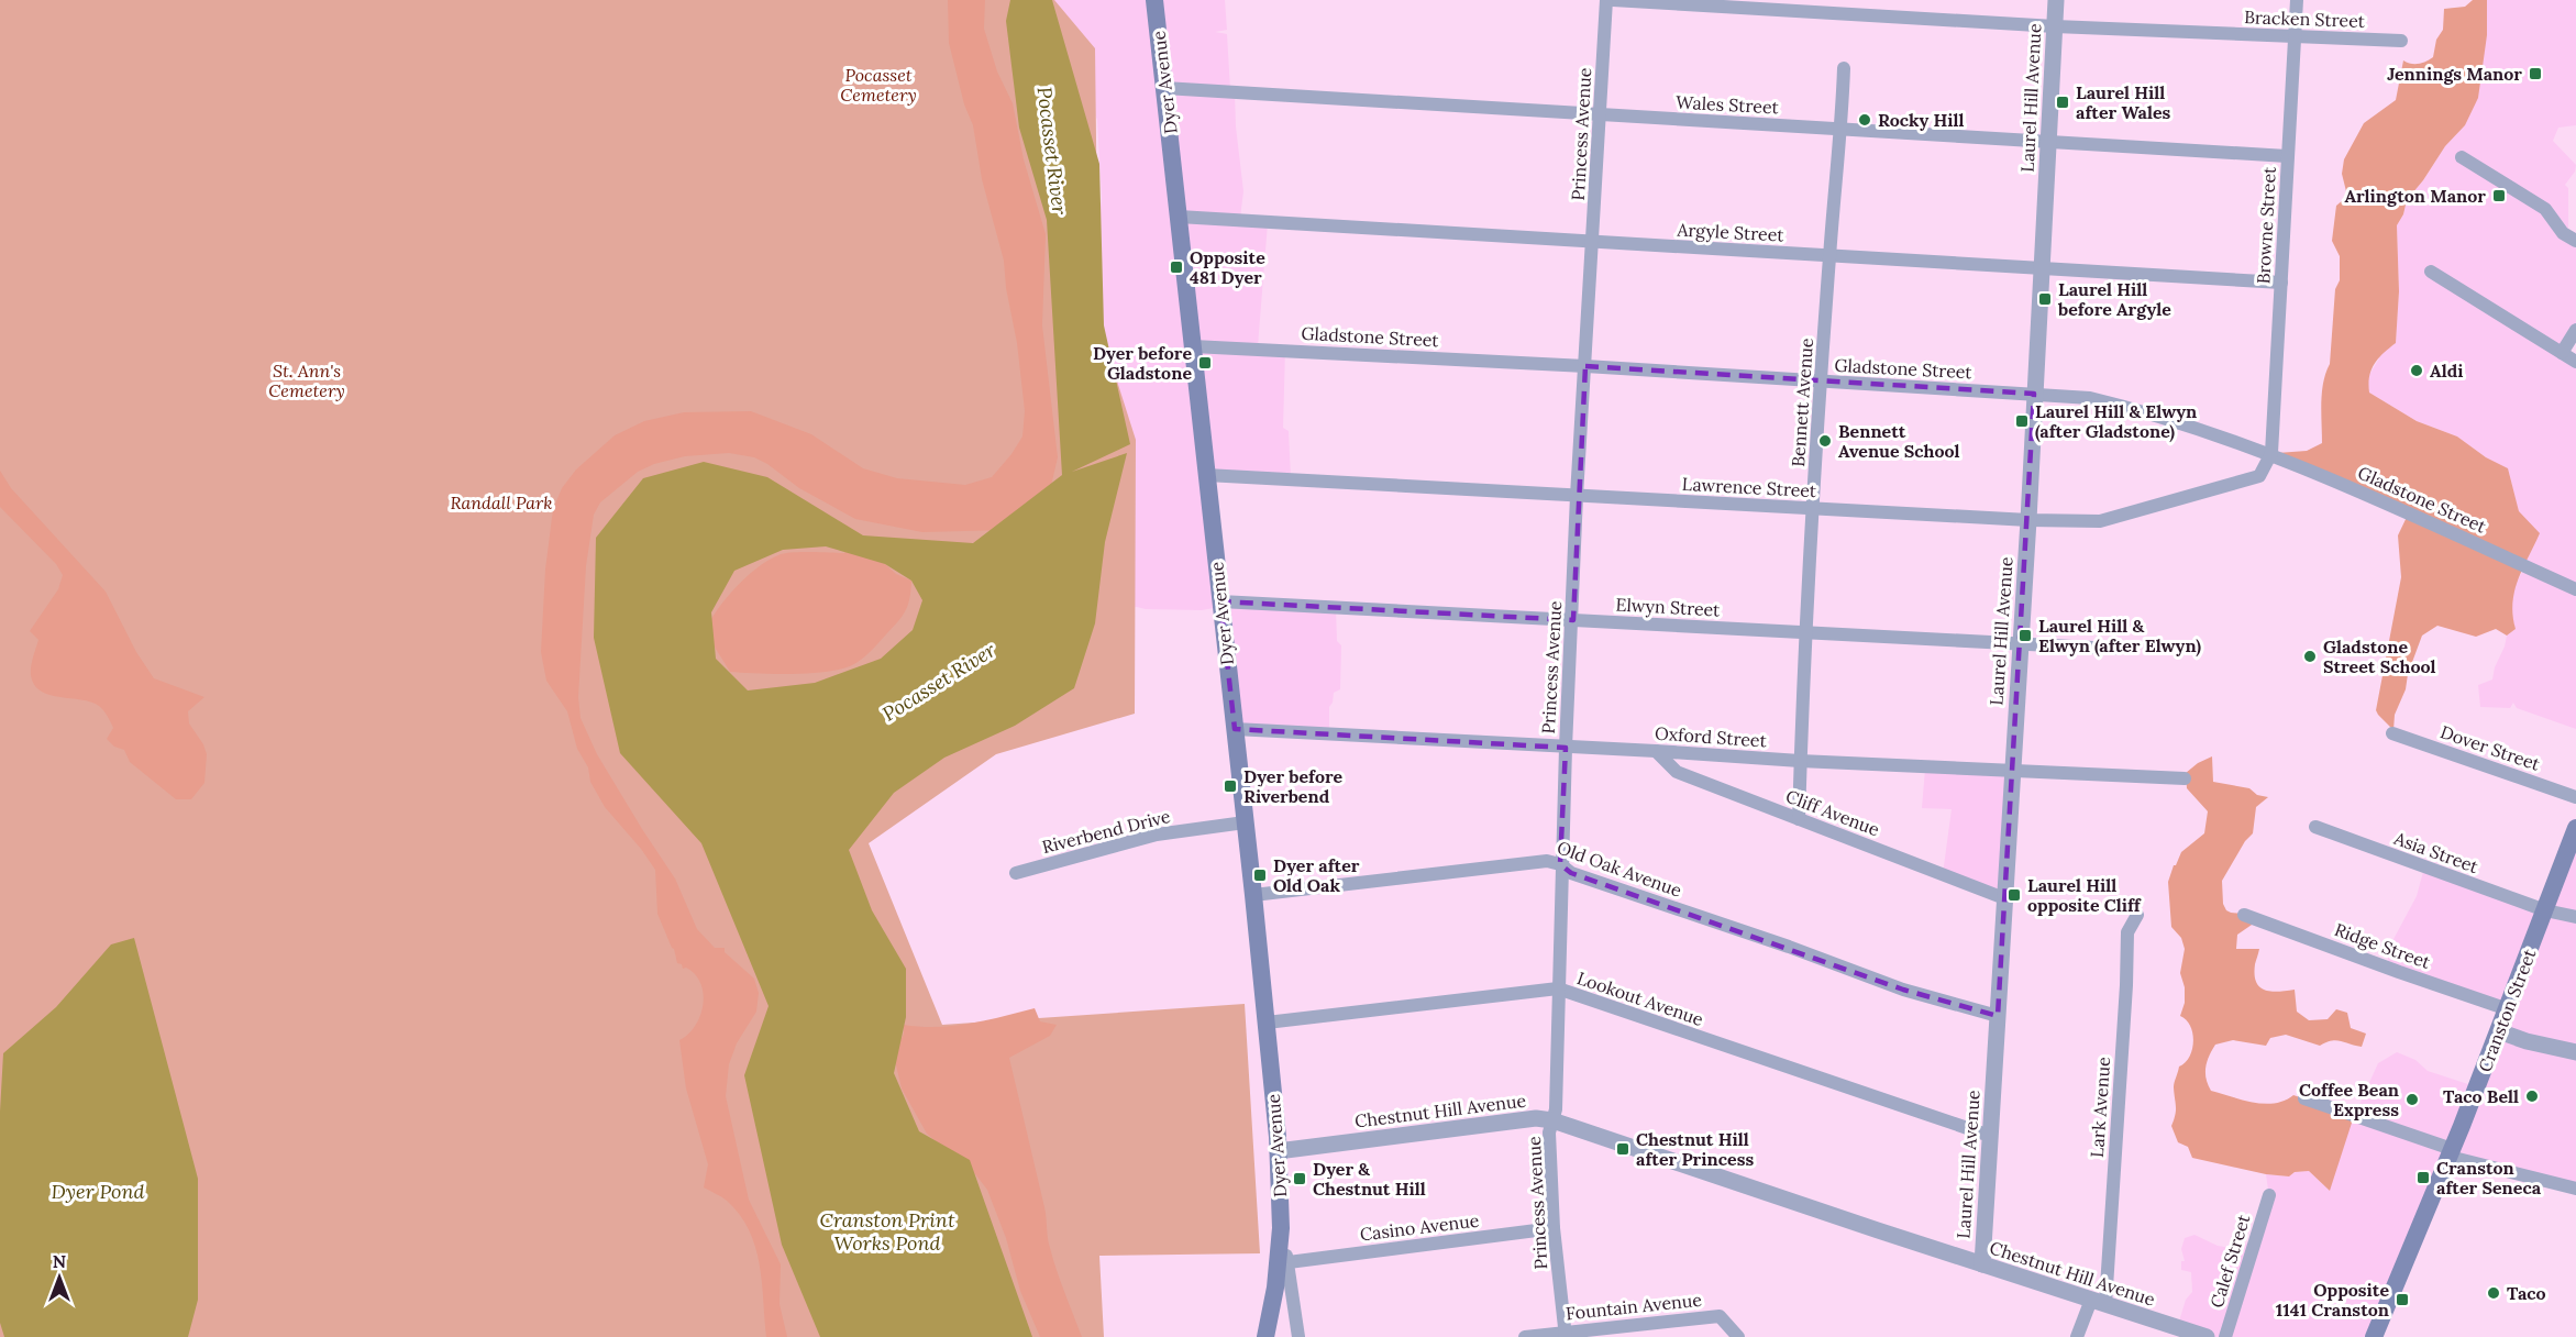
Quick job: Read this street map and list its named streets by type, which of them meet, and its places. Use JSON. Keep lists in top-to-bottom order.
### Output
{
  "streets": {
    "main road": ["Dyer Avenue", "Cranston Street"],
    "street": [
      "Bracken Street",
      "Laurel Hill Avenue",
      "Wales Street",
      "Princess Avenue",
      "Browne Street",
      "Argyle Street",
      "Gladstone Street",
      "Bennett Avenue",
      "Lawrence Street",
      "Elwyn Street",
      "Oxford Street",
      "Dover Street",
      "Cliff Avenue",
      "Riverbend Drive",
      "Asia Street",
      "Old Oak Avenue",
      "Ridge Street",
      "Lookout Avenue",
      "Lark Avenue",
      "Chestnut Hill Avenue",
      "Casino Avenue",
      "Calef Street",
      "Fountain Avenue"
    ]
  },
  "crossings": [
    ["Bracken Street", "Laurel Hill Avenue"],
    ["Bracken Street", "Browne Street"],
    ["Dyer Avenue", "Wales Street"],
    ["Dyer Avenue", "Argyle Street"],
    ["Dyer Avenue", "Gladstone Street"],
    ["Dyer Avenue", "Lawrence Street"],
    ["Dyer Avenue", "Elwyn Street"],
    ["Dyer Avenue", "Oxford Street"],
    ["Dyer Avenue", "Riverbend Drive"],
    ["Dyer Avenue", "Old Oak Avenue"],
    ["Dyer Avenue", "Lookout Avenue"],
    ["Dyer Avenue", "Chestnut Hill Avenue"],
    ["Dyer Avenue", "Casino Avenue"],
    ["Laurel Hill Avenue", "Wales Street"],
    ["Laurel Hill Avenue", "Argyle Street"],
    ["Laurel Hill Avenue", "Gladstone Street"],
    ["Laurel Hill Avenue", "Lawrence Street"],
    ["Laurel Hill Avenue", "Elwyn Street"],
    ["Laurel Hill Avenue", "Oxford Street"],
    ["Laurel Hill Avenue", "Cliff Avenue"],
    ["Laurel Hill Avenue", "Old Oak Avenue"],
    ["Laurel Hill Avenue", "Lookout Avenue"],
    ["Laurel Hill Avenue", "Chestnut Hill Avenue"],
    ["Wales Street", "Princess Avenue"],
    ["Wales Street", "Browne Street"],
    ["Wales Street", "Bennett Avenue"],
    ["Princess Avenue", "Argyle Street"],
    ["Princess Avenue", "Gladstone Street"],
    ["Princess Avenue", "Lawrence Street"],
    ["Princess Avenue", "Elwyn Street"],
    ["Princess Avenue", "Oxford Street"],
    ["Princess Avenue", "Old Oak Avenue"],
    ["Princess Avenue", "Lookout Avenue"],
    ["Princess Avenue", "Chestnut Hill Avenue"],
    ["Princess Avenue", "Casino Avenue"],
    ["Princess Avenue", "Fountain Avenue"],
    ["Browne Street", "Argyle Street"],
    ["Browne Street", "Gladstone Street"],
    ["Browne Street", "Lawrence Street"],
    ["Argyle Street", "Bennett Avenue"],
    ["Gladstone Street", "Bennett Avenue"],
    ["Gladstone Street", "Lawrence Street"],
    ["Bennett Avenue", "Lawrence Street"],
    ["Bennett Avenue", "Elwyn Street"],
    ["Bennett Avenue", "Oxford Street"],
    ["Bennett Avenue", "Cliff Avenue"],
    ["Oxford Street", "Cliff Avenue"],
    ["Asia Street", "Cranston Street"],
    ["Ridge Street", "Cranston Street"],
    ["Lark Avenue", "Chestnut Hill Avenue"]
  ],
  "water": ["Pocasset River", "Dyer Pond", "Cranston Print Works Pond"],
  "parks": ["Pocasset Cemetery", "St. Ann's Cemetery", "Randall Park"],
  "places": {
    "transit": [
      "Jennings Manor",
      "Laurel Hill after Wales",
      "Arlington Manor",
      "Opposite 481 Dyer",
      "Laurel Hill before Argyle",
      "Dyer before Gladstone",
      "Laurel Hill & Elwyn (after Gladstone)",
      "Laurel Hill & Elwyn (after Elwyn)",
      "Dyer before Riverbend",
      "Dyer after Old Oak",
      "Laurel Hill opposite Cliff",
      "Chestnut Hill after Princess",
      "Cranston after Seneca",
      "Dyer & Chestnut Hill",
      "Opposite 1141 Cranston"
    ],
    "other": [
      "Rocky Hill",
      "Aldi",
      "Bennett Avenue School",
      "Gladstone Street School",
      "Taco Bell",
      "Coffee Bean Express",
      "Taco"
    ]
  },
  "north": "top"
}
